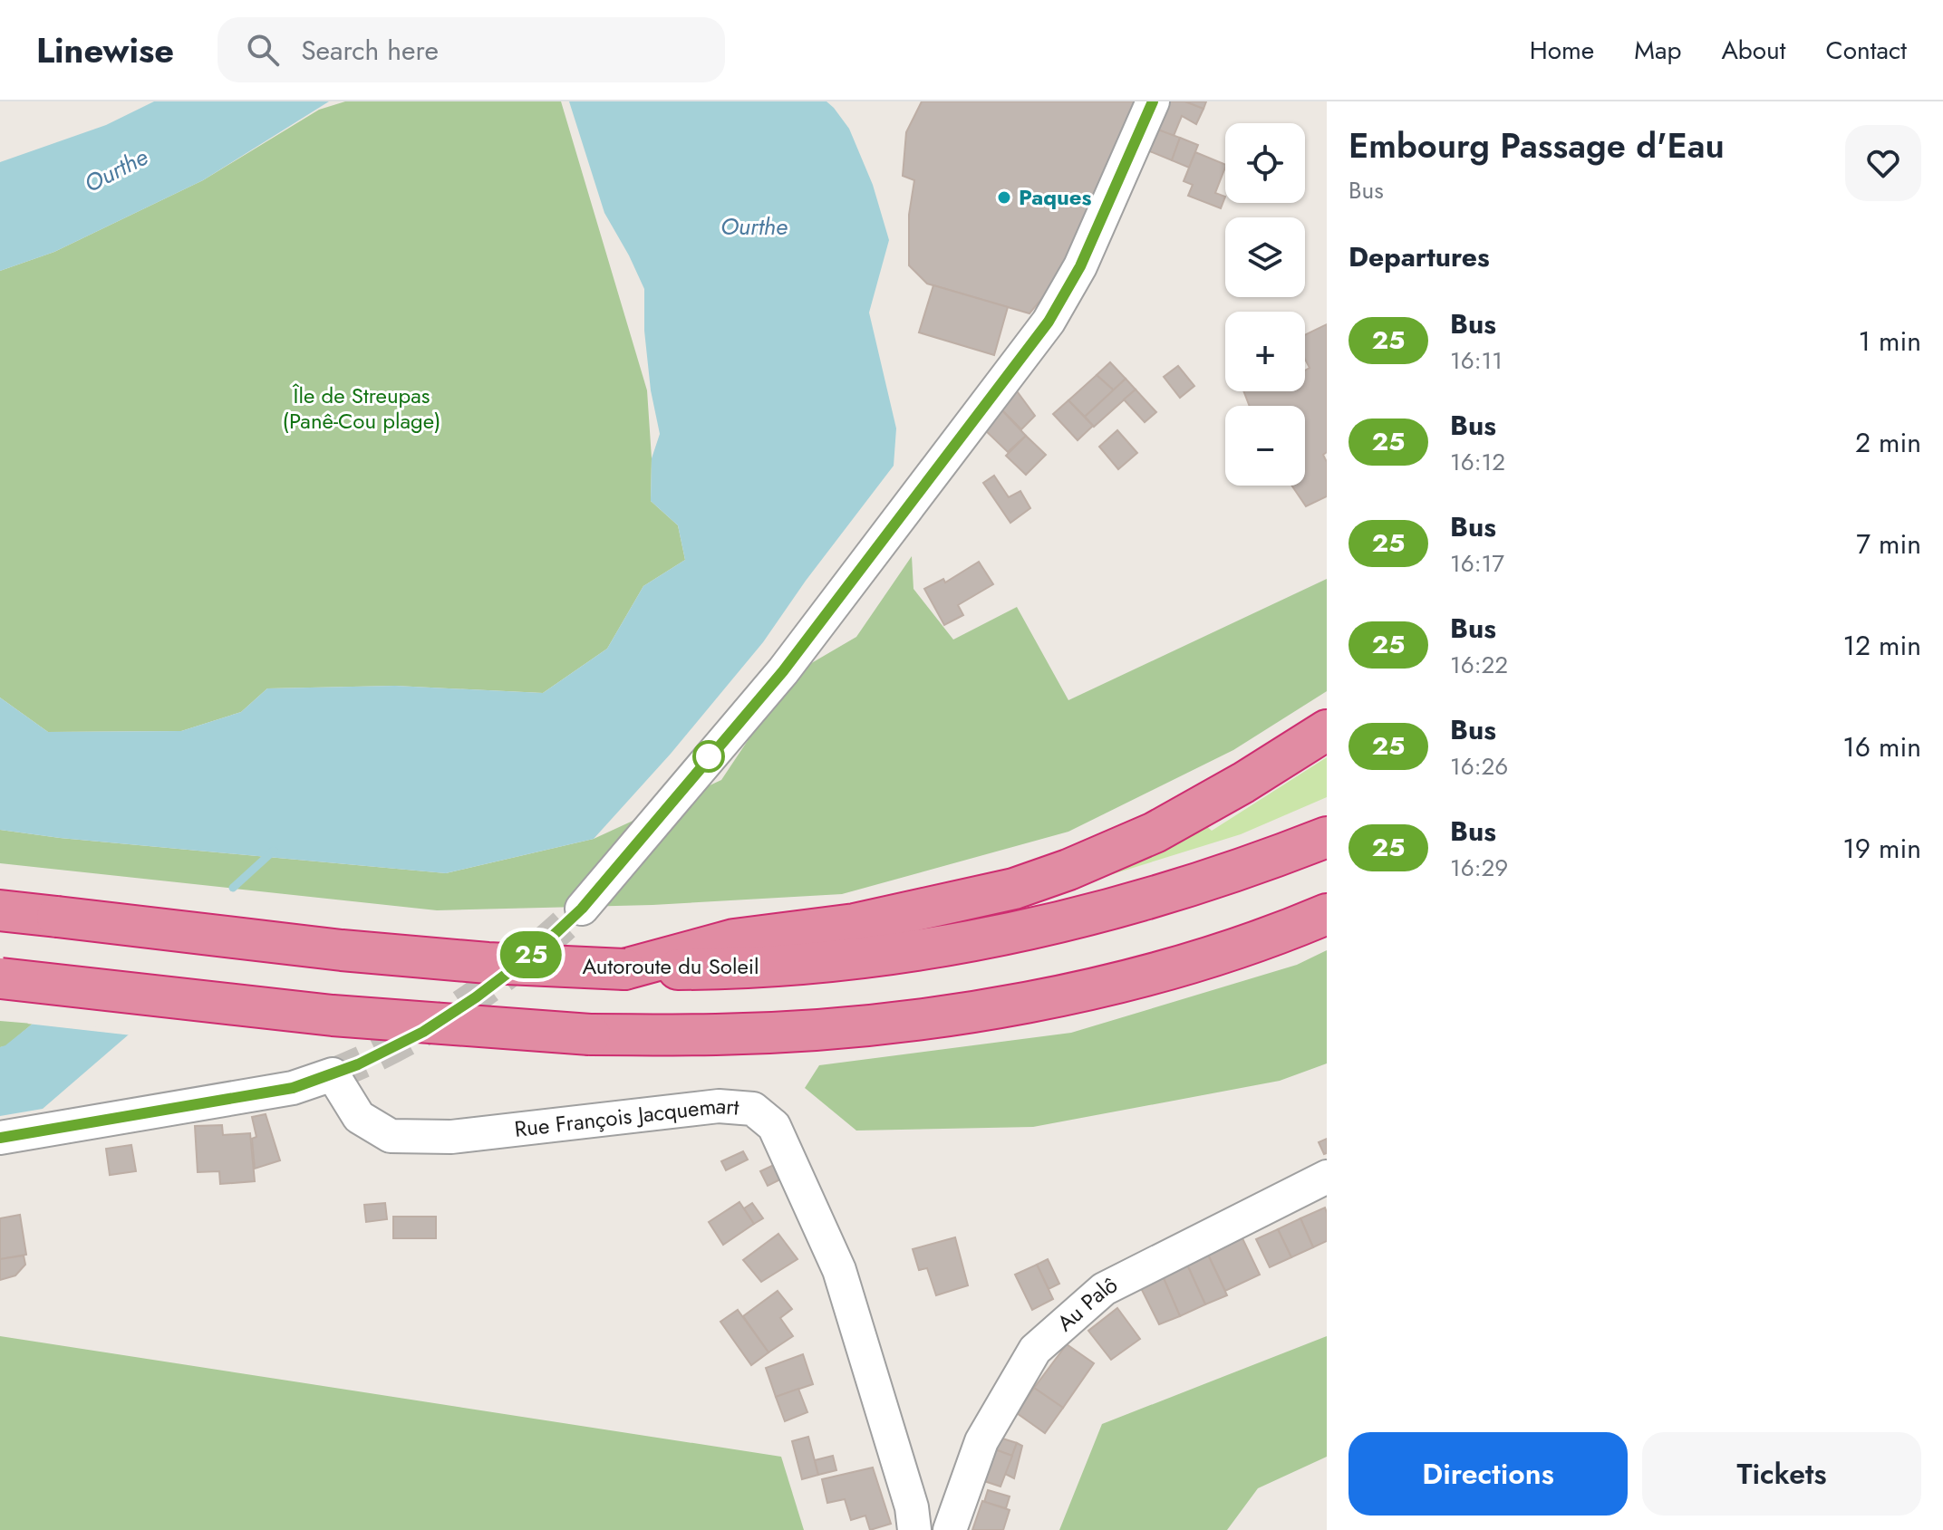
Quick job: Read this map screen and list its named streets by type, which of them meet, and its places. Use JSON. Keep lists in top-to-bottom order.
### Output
{
  "streets": {
    "highway": ["Autoroute du Soleil"],
    "street": ["Rue François Jacquemart", "Au Palô"]
  },
  "water": ["Ourthe"],
  "parks": ["Île de Streupas (Panê-Cou plage)"],
  "places": ["Paques"],
  "lines": ["bus line 25"],
  "page": {
    "header": "Linewise",
    "search": "Search here",
    "nav": [
      "Home",
      "Map",
      "About",
      "Contact"
    ],
    "on_map": "25",
    "heading": [
      ["Embourg Passage d'Eau", "Bus"],
      "Departures"
    ],
    "map_buttons": ["+", "−"],
    "list": [
      {
        "mark": "25",
        "name": "Bus",
        "note": "16:11",
        "value": "1 min"
      },
      {
        "mark": "25",
        "name": "Bus",
        "note": "16:12",
        "value": "2 min"
      },
      {
        "mark": "25",
        "name": "Bus",
        "note": "16:17",
        "value": "7 min"
      },
      {
        "mark": "25",
        "name": "Bus",
        "note": "16:22",
        "value": "12 min"
      },
      {
        "mark": "25",
        "name": "Bus",
        "note": "16:26",
        "value": "16 min"
      },
      {
        "mark": "25",
        "name": "Bus",
        "note": "16:29",
        "value": "19 min"
      }
    ],
    "buttons": ["Directions", "Tickets"]
  }
}
